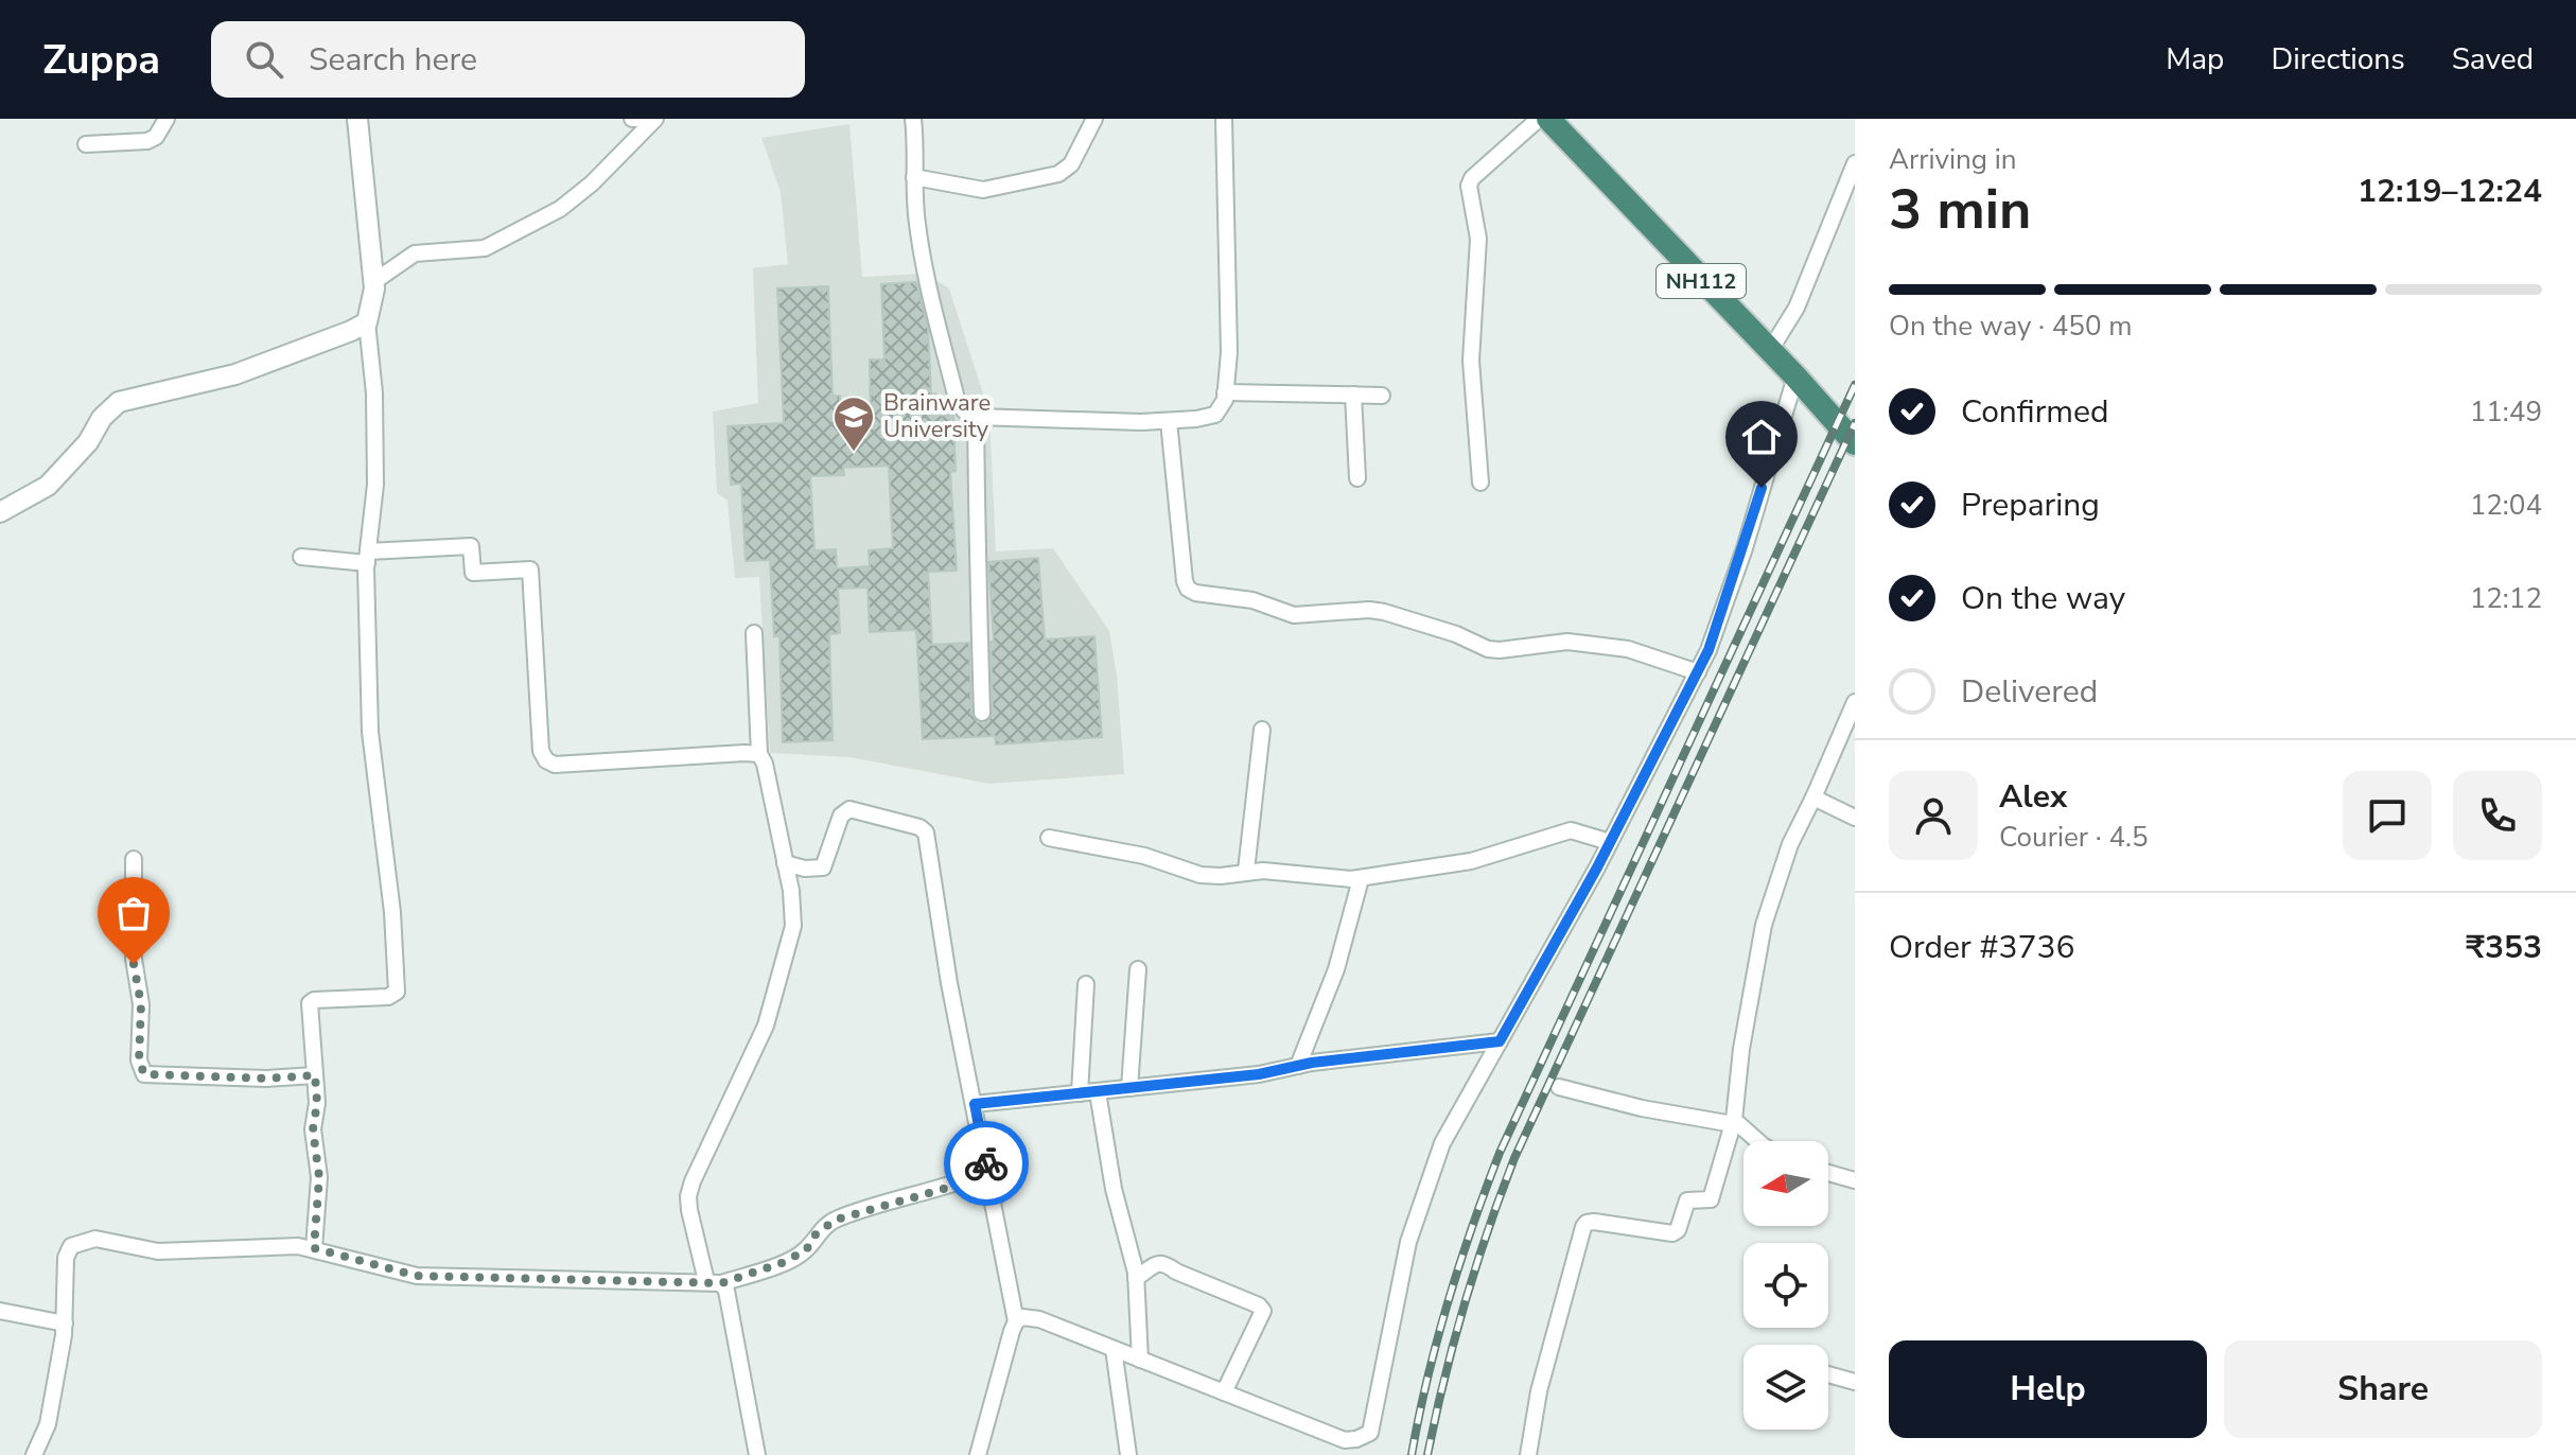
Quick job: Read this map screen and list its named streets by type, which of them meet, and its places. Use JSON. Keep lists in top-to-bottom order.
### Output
{
  "streets": {
    "highway": ["NH112"]
  },
  "places": {
    "school or university": ["Brainware University"]
  },
  "north": "left",
  "page": {
    "header": "Zuppa",
    "search": "Search here",
    "nav": ["Map", "Directions", "Saved"],
    "heading": ["3 min", "Arriving in", "12:19–12:24"],
    "panel": [
      "Alex",
      "Courier · 4.5",
      "Order #3736",
      "₹353"
    ],
    "bar": "On the way · 450 m",
    "list": [
      ["Confirmed", "11:49"],
      ["Preparing", "12:04"],
      ["On the way", "12:12"],
      "Delivered"
    ],
    "buttons": ["Help", "Share"]
  }
}
